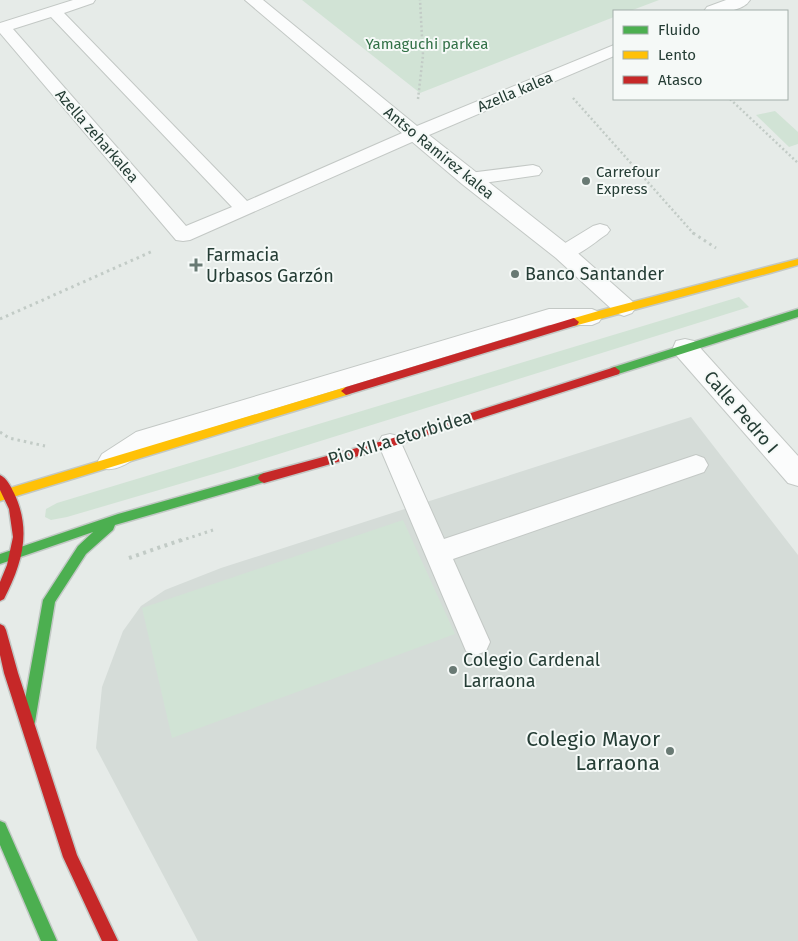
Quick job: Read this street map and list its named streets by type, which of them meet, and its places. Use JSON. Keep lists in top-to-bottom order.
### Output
{
  "streets": {
    "main road": ["Pio XII.a etorbidea"],
    "street": ["Azella kalea", "Antso Ramirez kalea", "Calle Pedro I"],
    "lane": ["Azella zeharkalea"]
  },
  "crossings": [
    ["Azella kalea", "Azella zeharkalea"],
    ["Azella kalea", "Antso Ramirez kalea"],
    ["Azella zeharkalea", "Antso Ramirez kalea"],
    ["Calle Pedro I", "Pio XII.a etorbidea"]
  ],
  "parks": ["Yamaguchi parkea"],
  "places": {
    "other": [
      "Carrefour Express",
      "Banco Santander",
      "Colegio Cardenal Larraona",
      "Colegio Mayor Larraona"
    ],
    "health": ["Farmacia Urbasos Garzón"]
  },
  "legend": ["Fluido", "Lento", "Atasco"]
}
